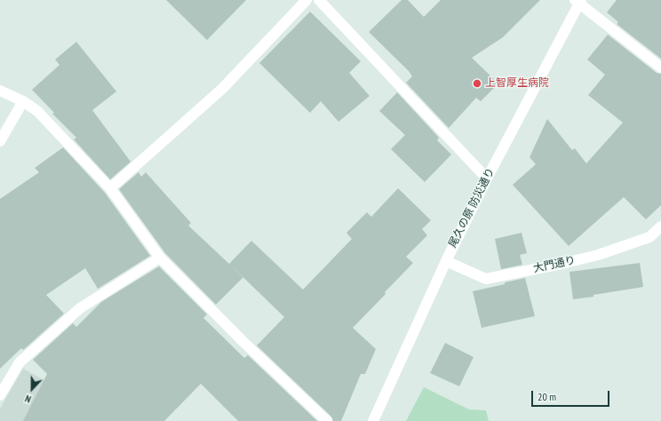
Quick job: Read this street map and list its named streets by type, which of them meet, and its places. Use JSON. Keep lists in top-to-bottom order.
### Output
{
  "streets": {
    "street": ["尾久の原 防災通り", "大門通り"]
  },
  "crossings": [
    ["尾久の原 防災通り", "大門通り"]
  ],
  "places": ["上智厚生病院"],
  "scale_bar": "20 m",
  "north": "bottom"
}
